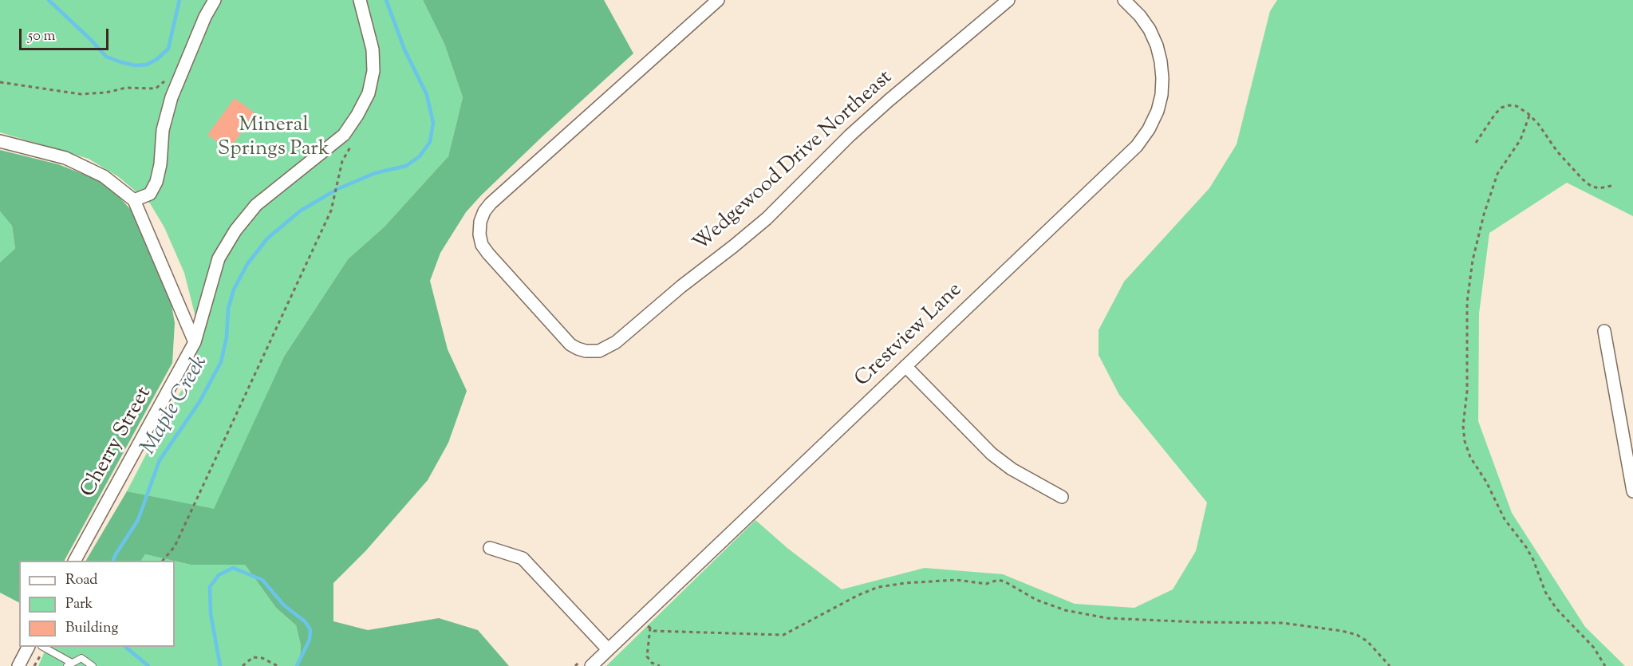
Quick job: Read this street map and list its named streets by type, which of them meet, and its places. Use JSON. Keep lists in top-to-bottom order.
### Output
{
  "streets": {
    "street": ["Wedgewood Drive Northeast", "Crestview Lane", "Cherry Street"]
  },
  "water": ["Maple Creek"],
  "parks": ["Mineral Springs Park"],
  "legend": ["Road", "Park", "Building"],
  "scale_bar": "50 m"
}
